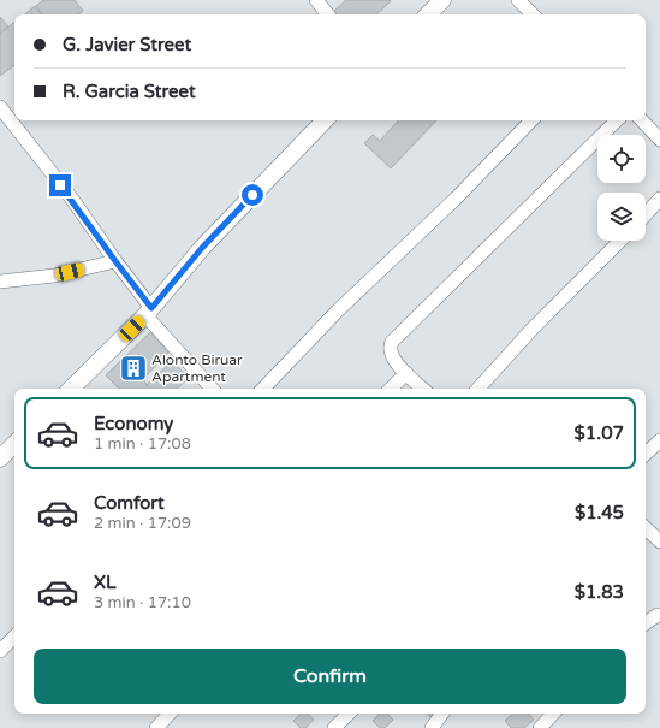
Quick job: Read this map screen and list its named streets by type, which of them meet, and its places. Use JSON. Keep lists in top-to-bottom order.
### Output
{
  "places": {
    "building": ["Alonto Biruar Apartment"]
  },
  "page": {
    "banner": ["G. Javier Street", "R. Garcia Street"],
    "list": [
      {
        "name": "Economy",
        "note": "1 min · 17:08",
        "value": "$1.07"
      },
      {
        "name": "Comfort",
        "note": "2 min · 17:09",
        "value": "$1.45"
      },
      {
        "name": "XL",
        "note": "3 min · 17:10",
        "value": "$1.83"
      }
    ],
    "buttons": "Confirm"
  }
}
